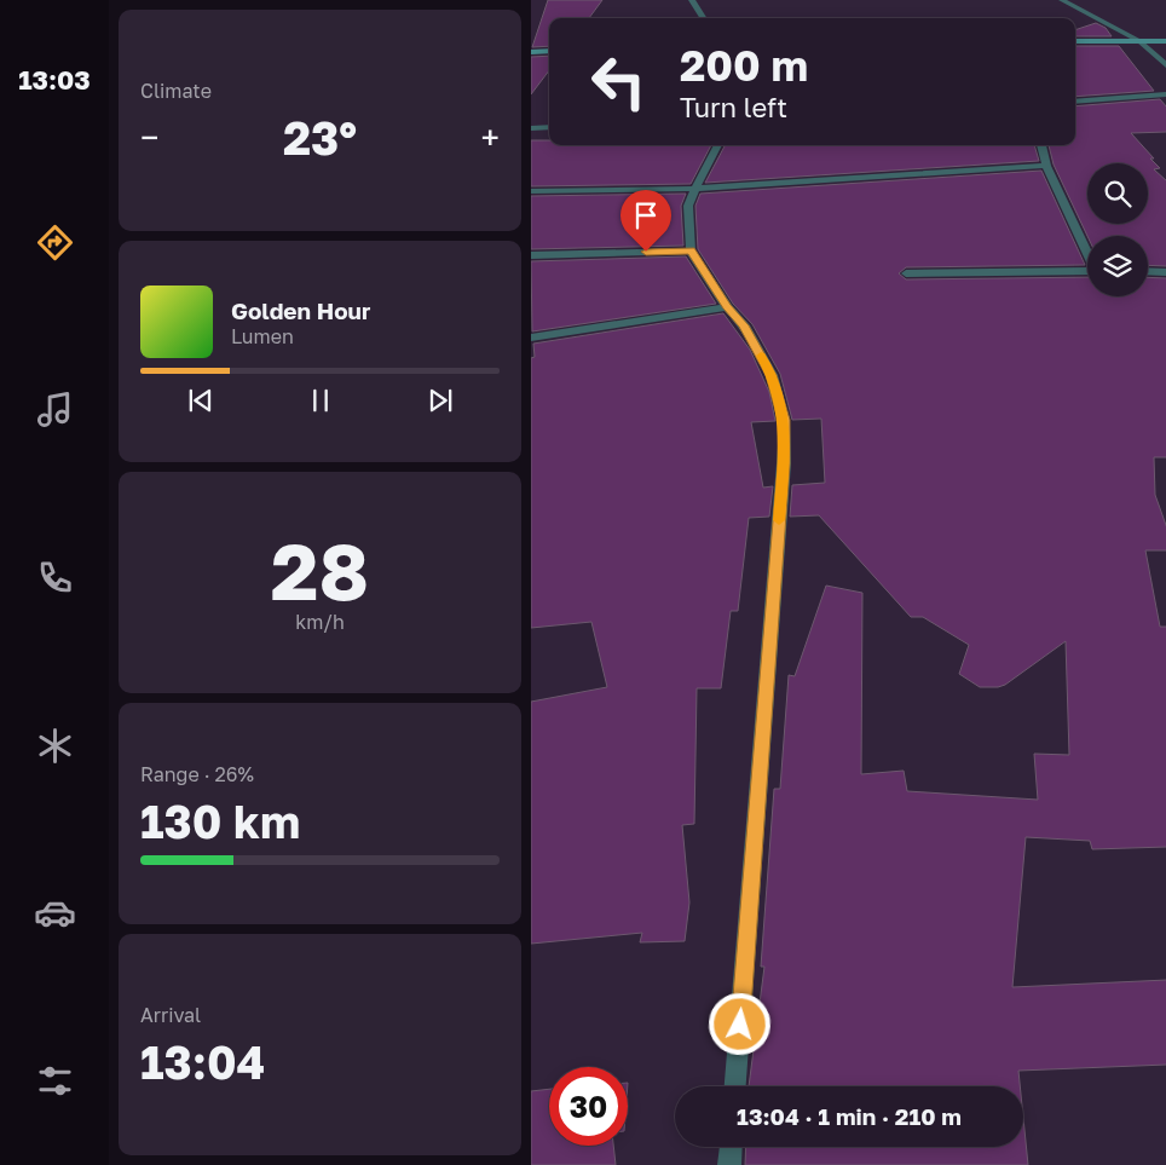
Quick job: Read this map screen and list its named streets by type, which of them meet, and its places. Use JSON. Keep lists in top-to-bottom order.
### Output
{
  "page": {
    "tabs": "13:03",
    "tile": [
      "Climate",
      ["28", "km/h"],
      ["Range · 26%", "130 km"],
      ["Arrival", "13:04"]
    ],
    "turn": ["200 m", "Turn left"],
    "heat": ["−", "23°", "+"],
    "song": ["Golden Hour", "Lumen"],
    "limit": "30",
    "trip": "13:04 · 1 min · 210 m"
  }
}
